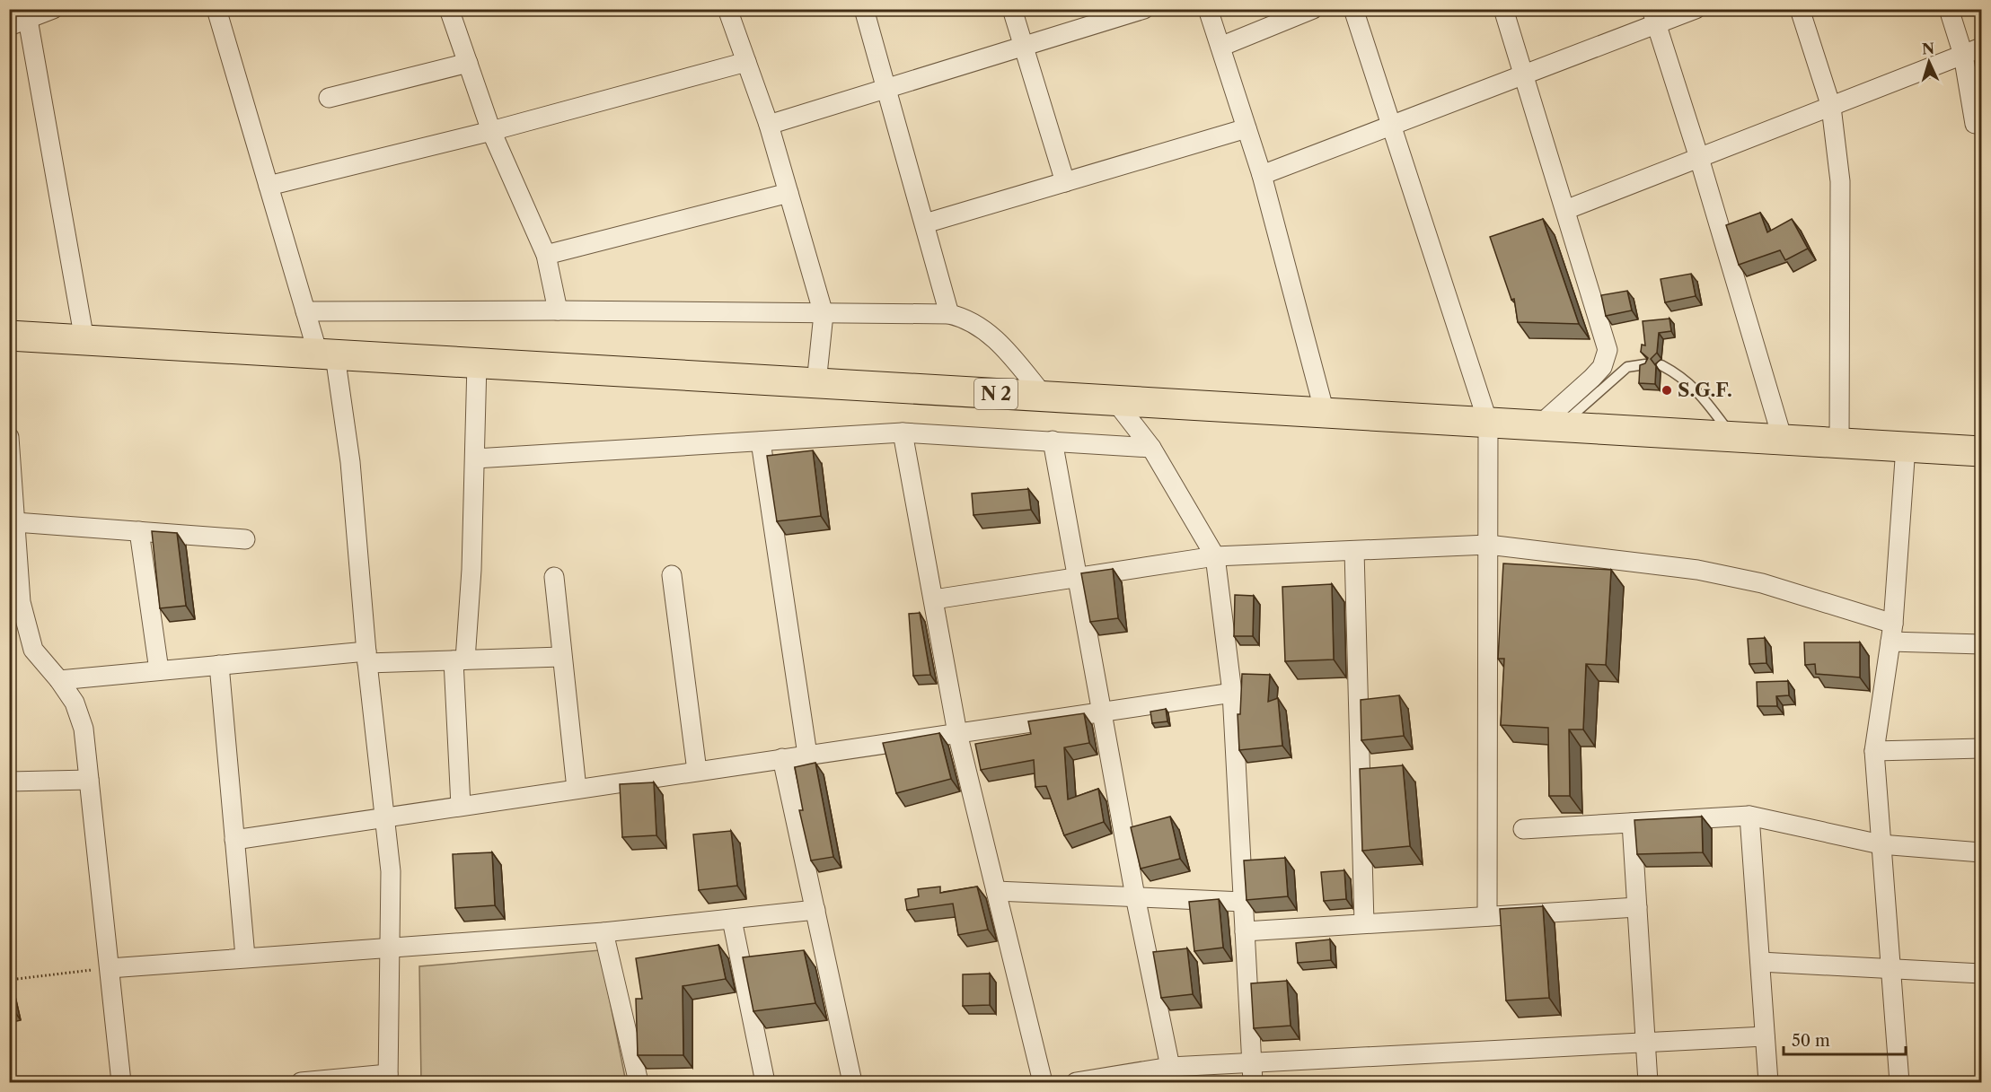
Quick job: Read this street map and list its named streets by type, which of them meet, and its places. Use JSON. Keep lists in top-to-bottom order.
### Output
{
  "streets": {
    "highway": ["N 2"]
  },
  "places": ["S.G.F."],
  "scale_bar": "50 m",
  "north": "top"
}
